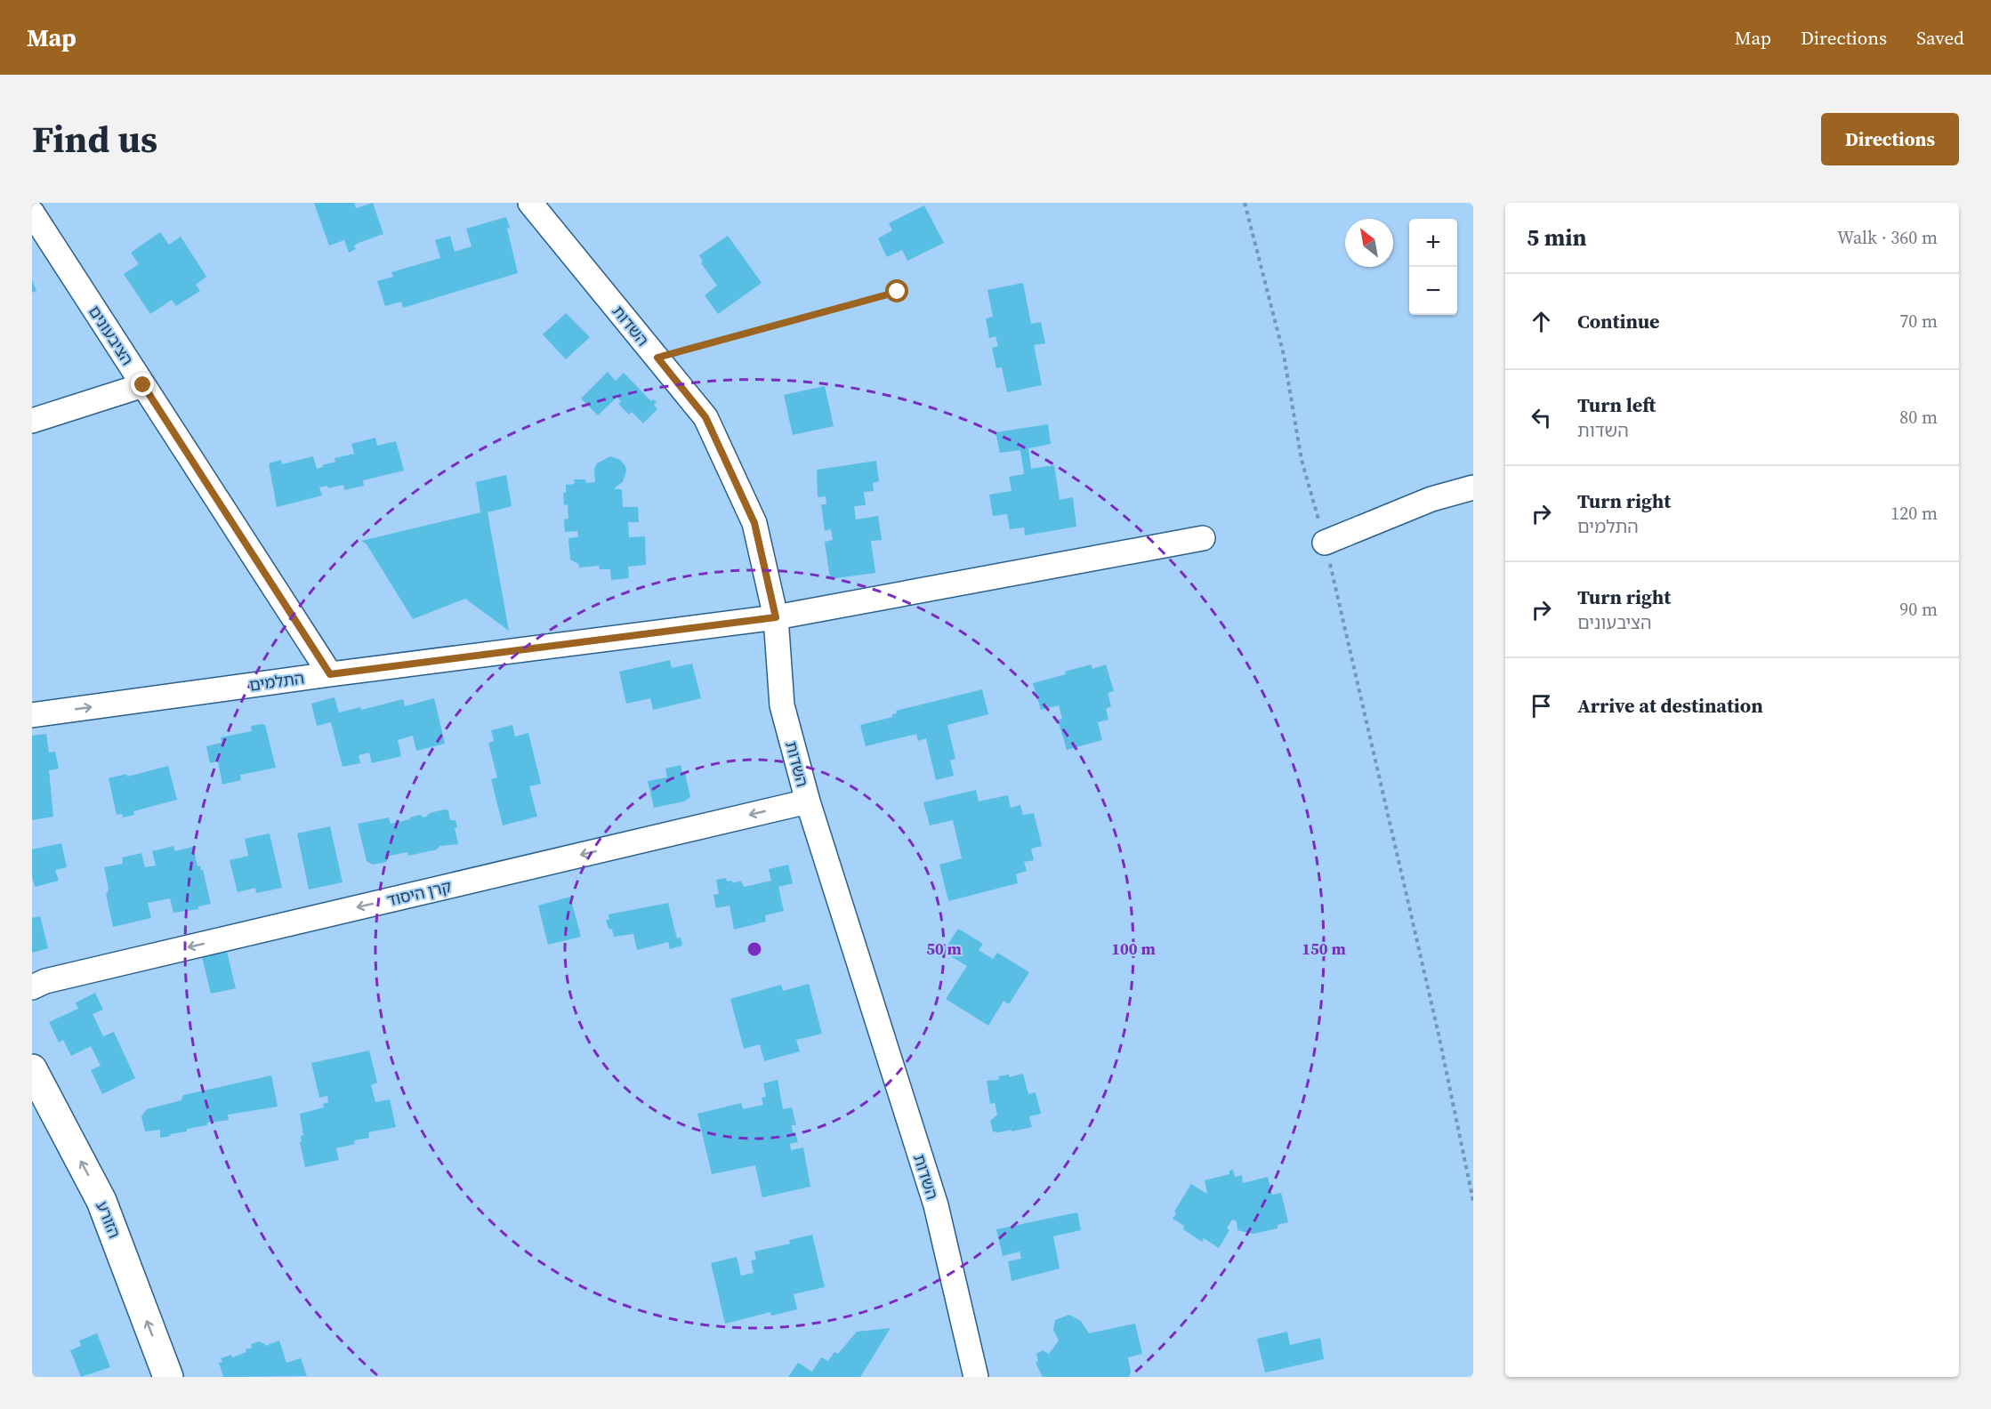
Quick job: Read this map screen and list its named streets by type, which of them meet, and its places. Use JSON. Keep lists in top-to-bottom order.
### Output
{
  "streets": {
    "street": [
      "השדות",
      "הציבעונים",
      "התלמים",
      "קרן היסוד",
      "הזורע"
    ]
  },
  "crossings": [
    ["השדות", "התלמים"],
    ["השדות", "קרן היסוד"],
    ["הציבעונים", "התלמים"]
  ],
  "one_way": ["קרן היסוד", "הזורע"],
  "north": "top left",
  "page": {
    "header": "Map",
    "nav": ["Map", "Directions", "Saved"],
    "title": "Find us",
    "buttons": "Directions",
    "heading": ["5 min", "Walk · 360 m"],
    "map_buttons": ["+", "−"],
    "list": [
      ["Continue", "70 m"],
      ["Turn left", "השדות", "80 m"],
      ["Turn right", "התלמים", "120 m"],
      ["Turn right", "הציבעונים", "90 m"],
      "Arrive at destination"
    ]
  },
  "rings": ["50 m", "100 m", "150 m"]
}
